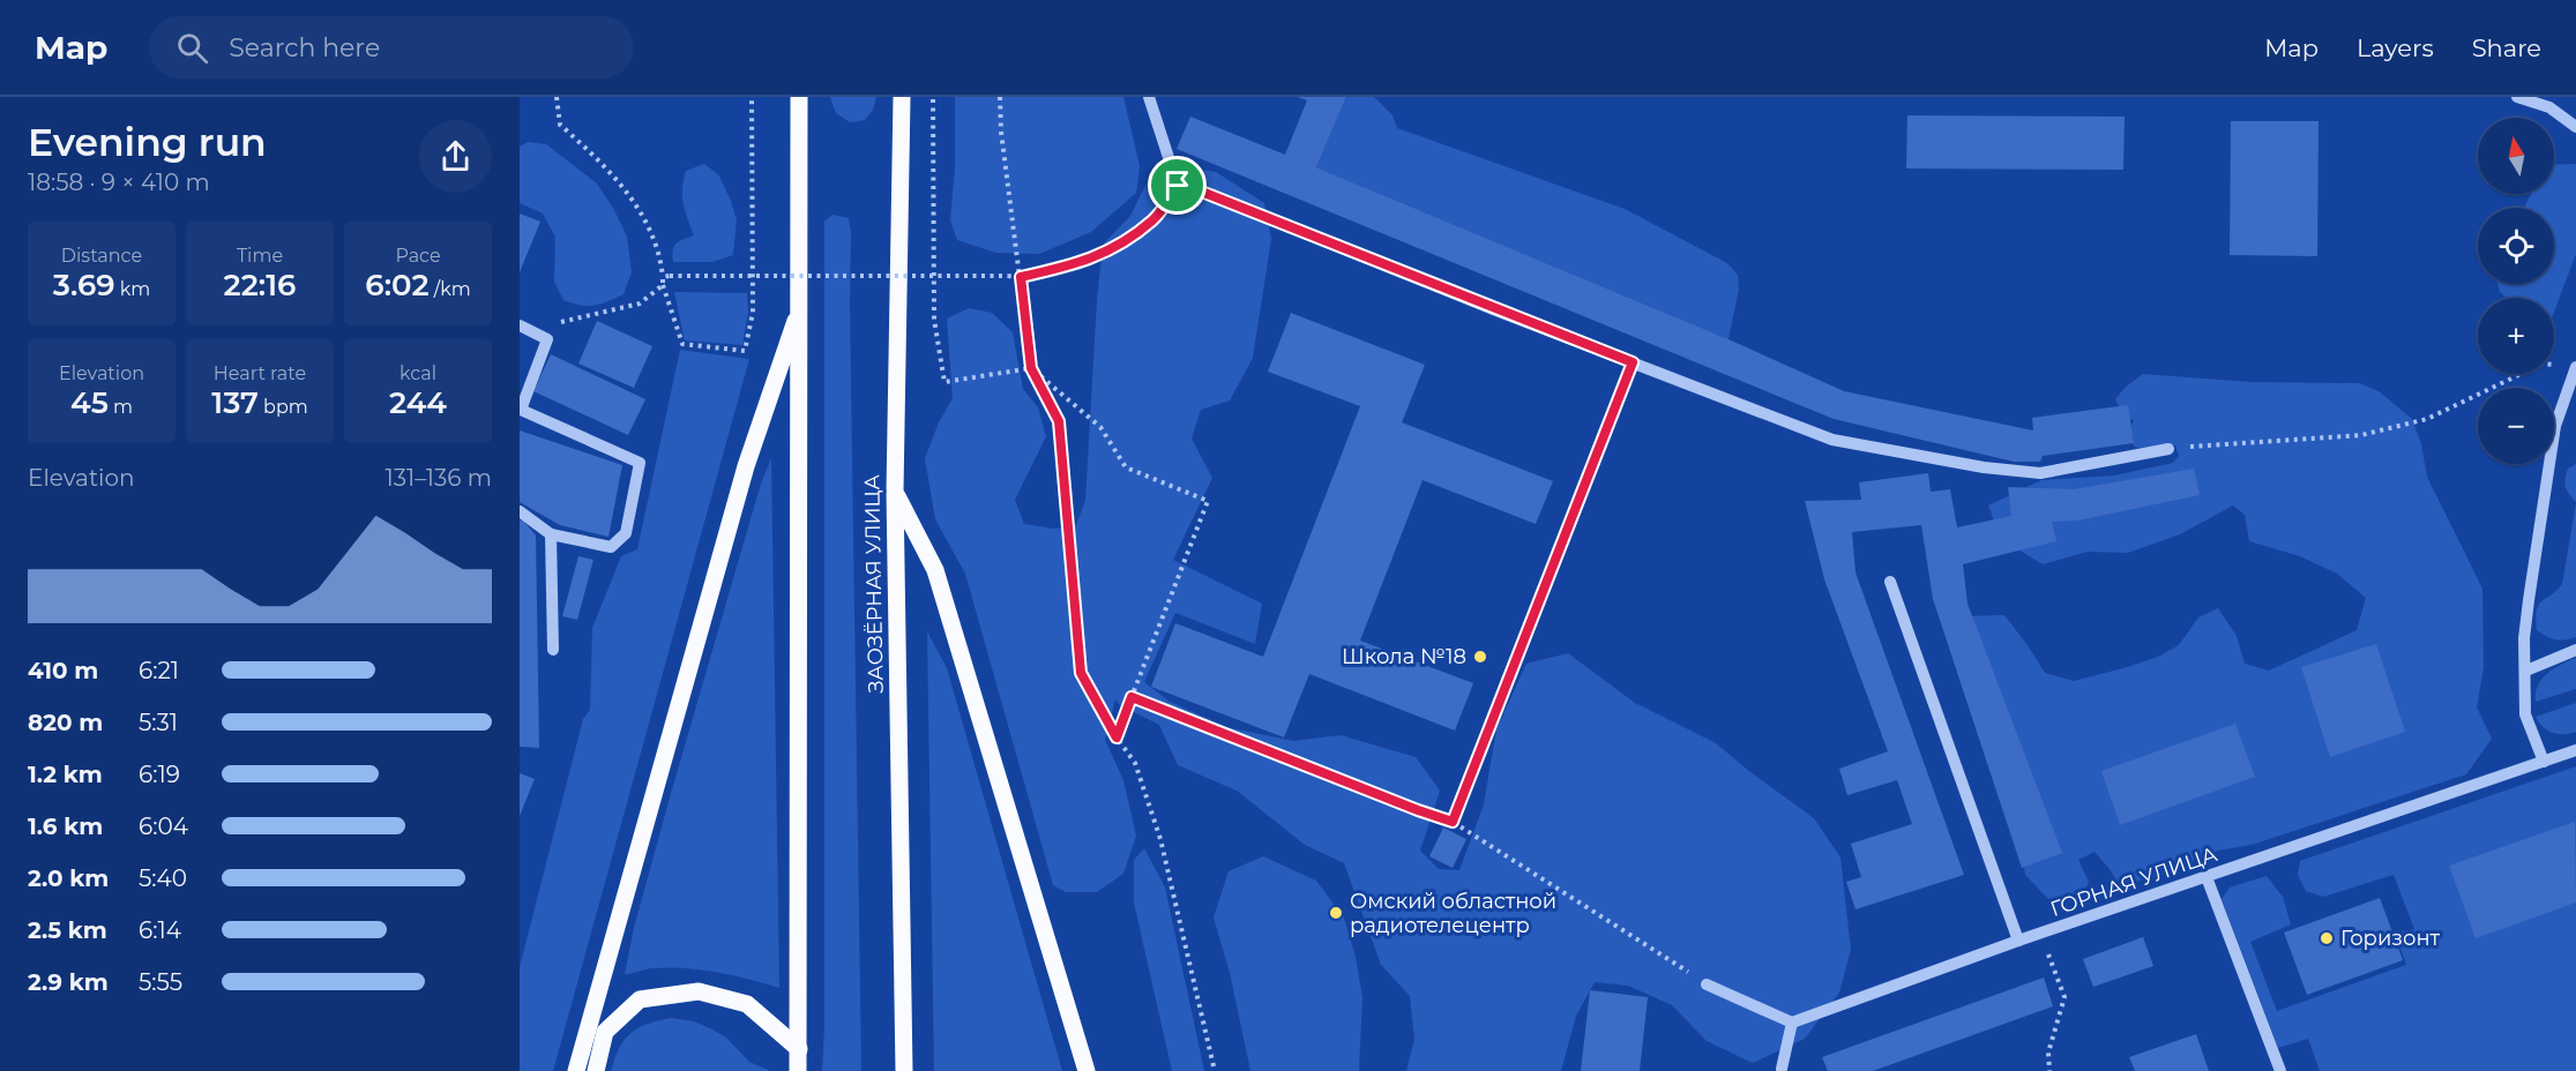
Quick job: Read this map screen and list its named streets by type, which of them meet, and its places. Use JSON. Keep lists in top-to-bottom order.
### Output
{
  "streets": {
    "main road": ["ЗАОЗЁРНАЯ УЛИЦА"],
    "street": ["ГОРНАЯ УЛИЦА"]
  },
  "places": ["Школа №18", "Омский областной радиотелецентр", "Горизонт"],
  "north": "top",
  "page": {
    "header": "Map",
    "search": "Search here",
    "nav": ["Map", "Layers", "Share"],
    "heading": ["Evening run", "18:58 · 9 × 410 m"],
    "map_buttons": ["+", "−"],
    "stats": [
      ["Distance", "3.69 km"],
      ["Time", "22:16"],
      ["Pace", "6:02 /km"],
      ["Elevation", "45 m"],
      ["Heart rate", "137 bpm"],
      ["kcal", "244"]
    ],
    "chart": ["Elevation", "131–136 m"],
    "list": [
      {
        "name": "410 m",
        "note": "6:21"
      },
      {
        "name": "820 m",
        "note": "5:31"
      },
      {
        "name": "1.2 km",
        "note": "6:19"
      },
      {
        "name": "1.6 km",
        "note": "6:04"
      },
      {
        "name": "2.0 km",
        "note": "5:40"
      },
      {
        "name": "2.5 km",
        "note": "6:14"
      },
      {
        "name": "2.9 km",
        "note": "5:55"
      }
    ]
  }
}
